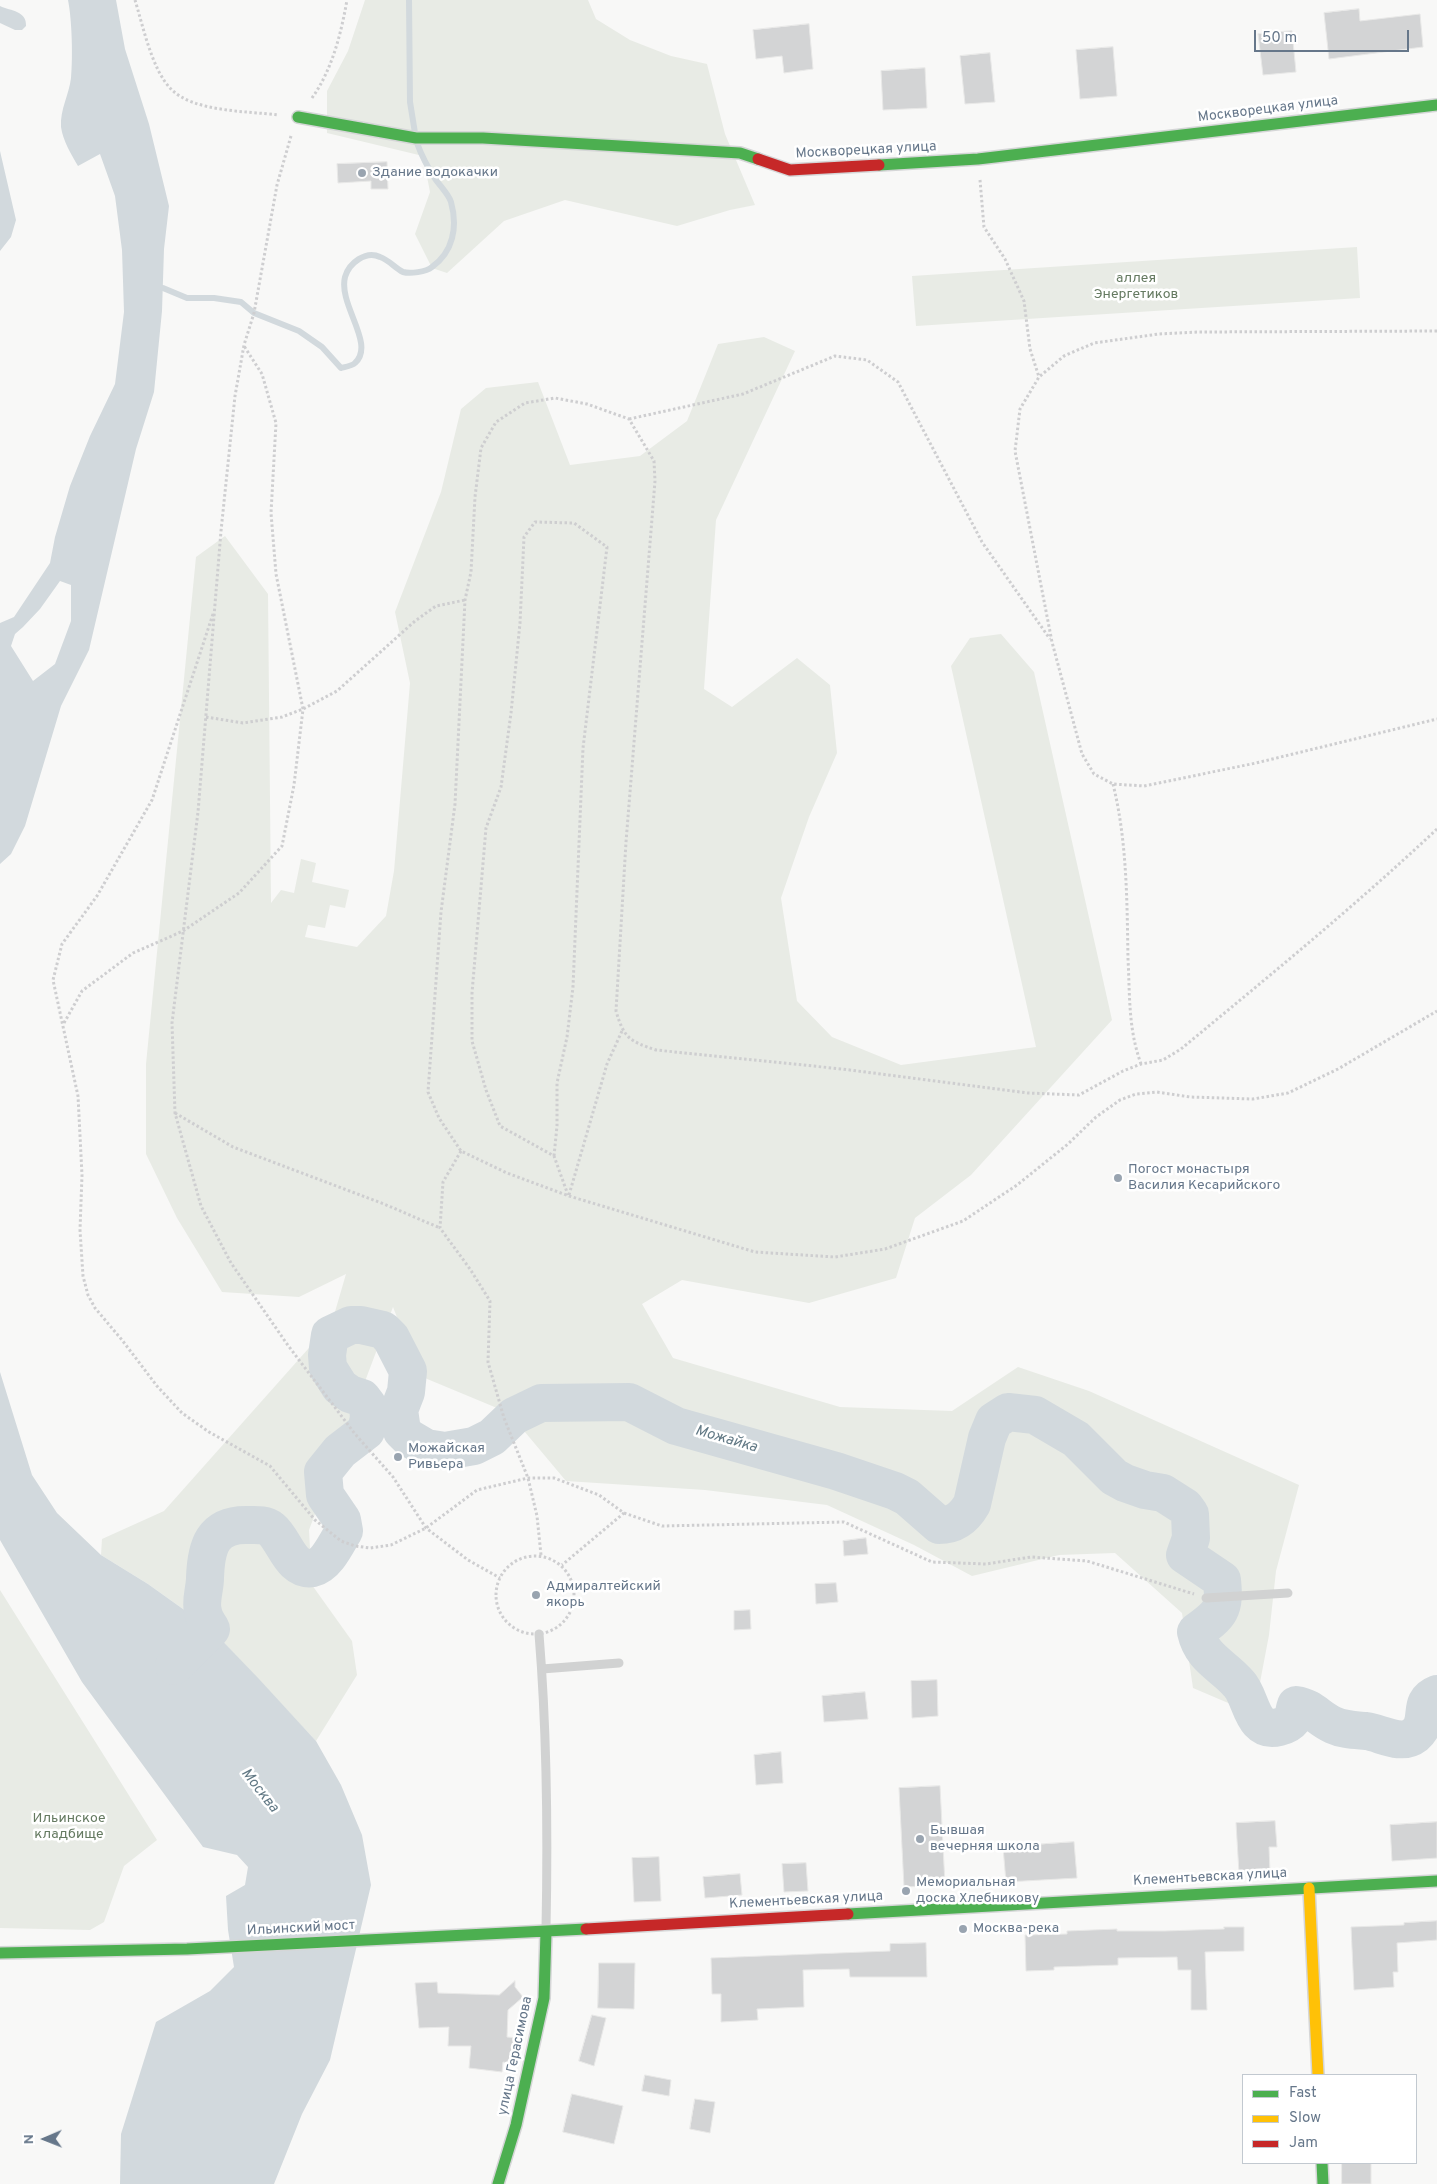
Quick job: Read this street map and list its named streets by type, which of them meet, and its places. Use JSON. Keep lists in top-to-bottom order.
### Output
{
  "streets": {
    "street": [
      "Москворецкая улица",
      "Клементьевская улица",
      "Ильинский мост",
      "улица Герасимова"
    ]
  },
  "crossings": [
    ["Клементьевская улица", "Ильинский мост"],
    ["Клементьевская улица", "улица Герасимова"]
  ],
  "water": ["Можайка", "Москва"],
  "parks": ["аллея Энергетиков", "Ильинское кладбище"],
  "places": [
    "Здание водокачки",
    "Погост монастыря Василия Кесарийского",
    "Можайская Ривьера",
    "Адмиралтейский якорь",
    "Бывшая вечерняя школа",
    "Мемориальная доска Хлебникову",
    "Москва-река"
  ],
  "legend": ["Fast", "Slow", "Jam"],
  "scale_bar": "50 m",
  "north": "left"
}
